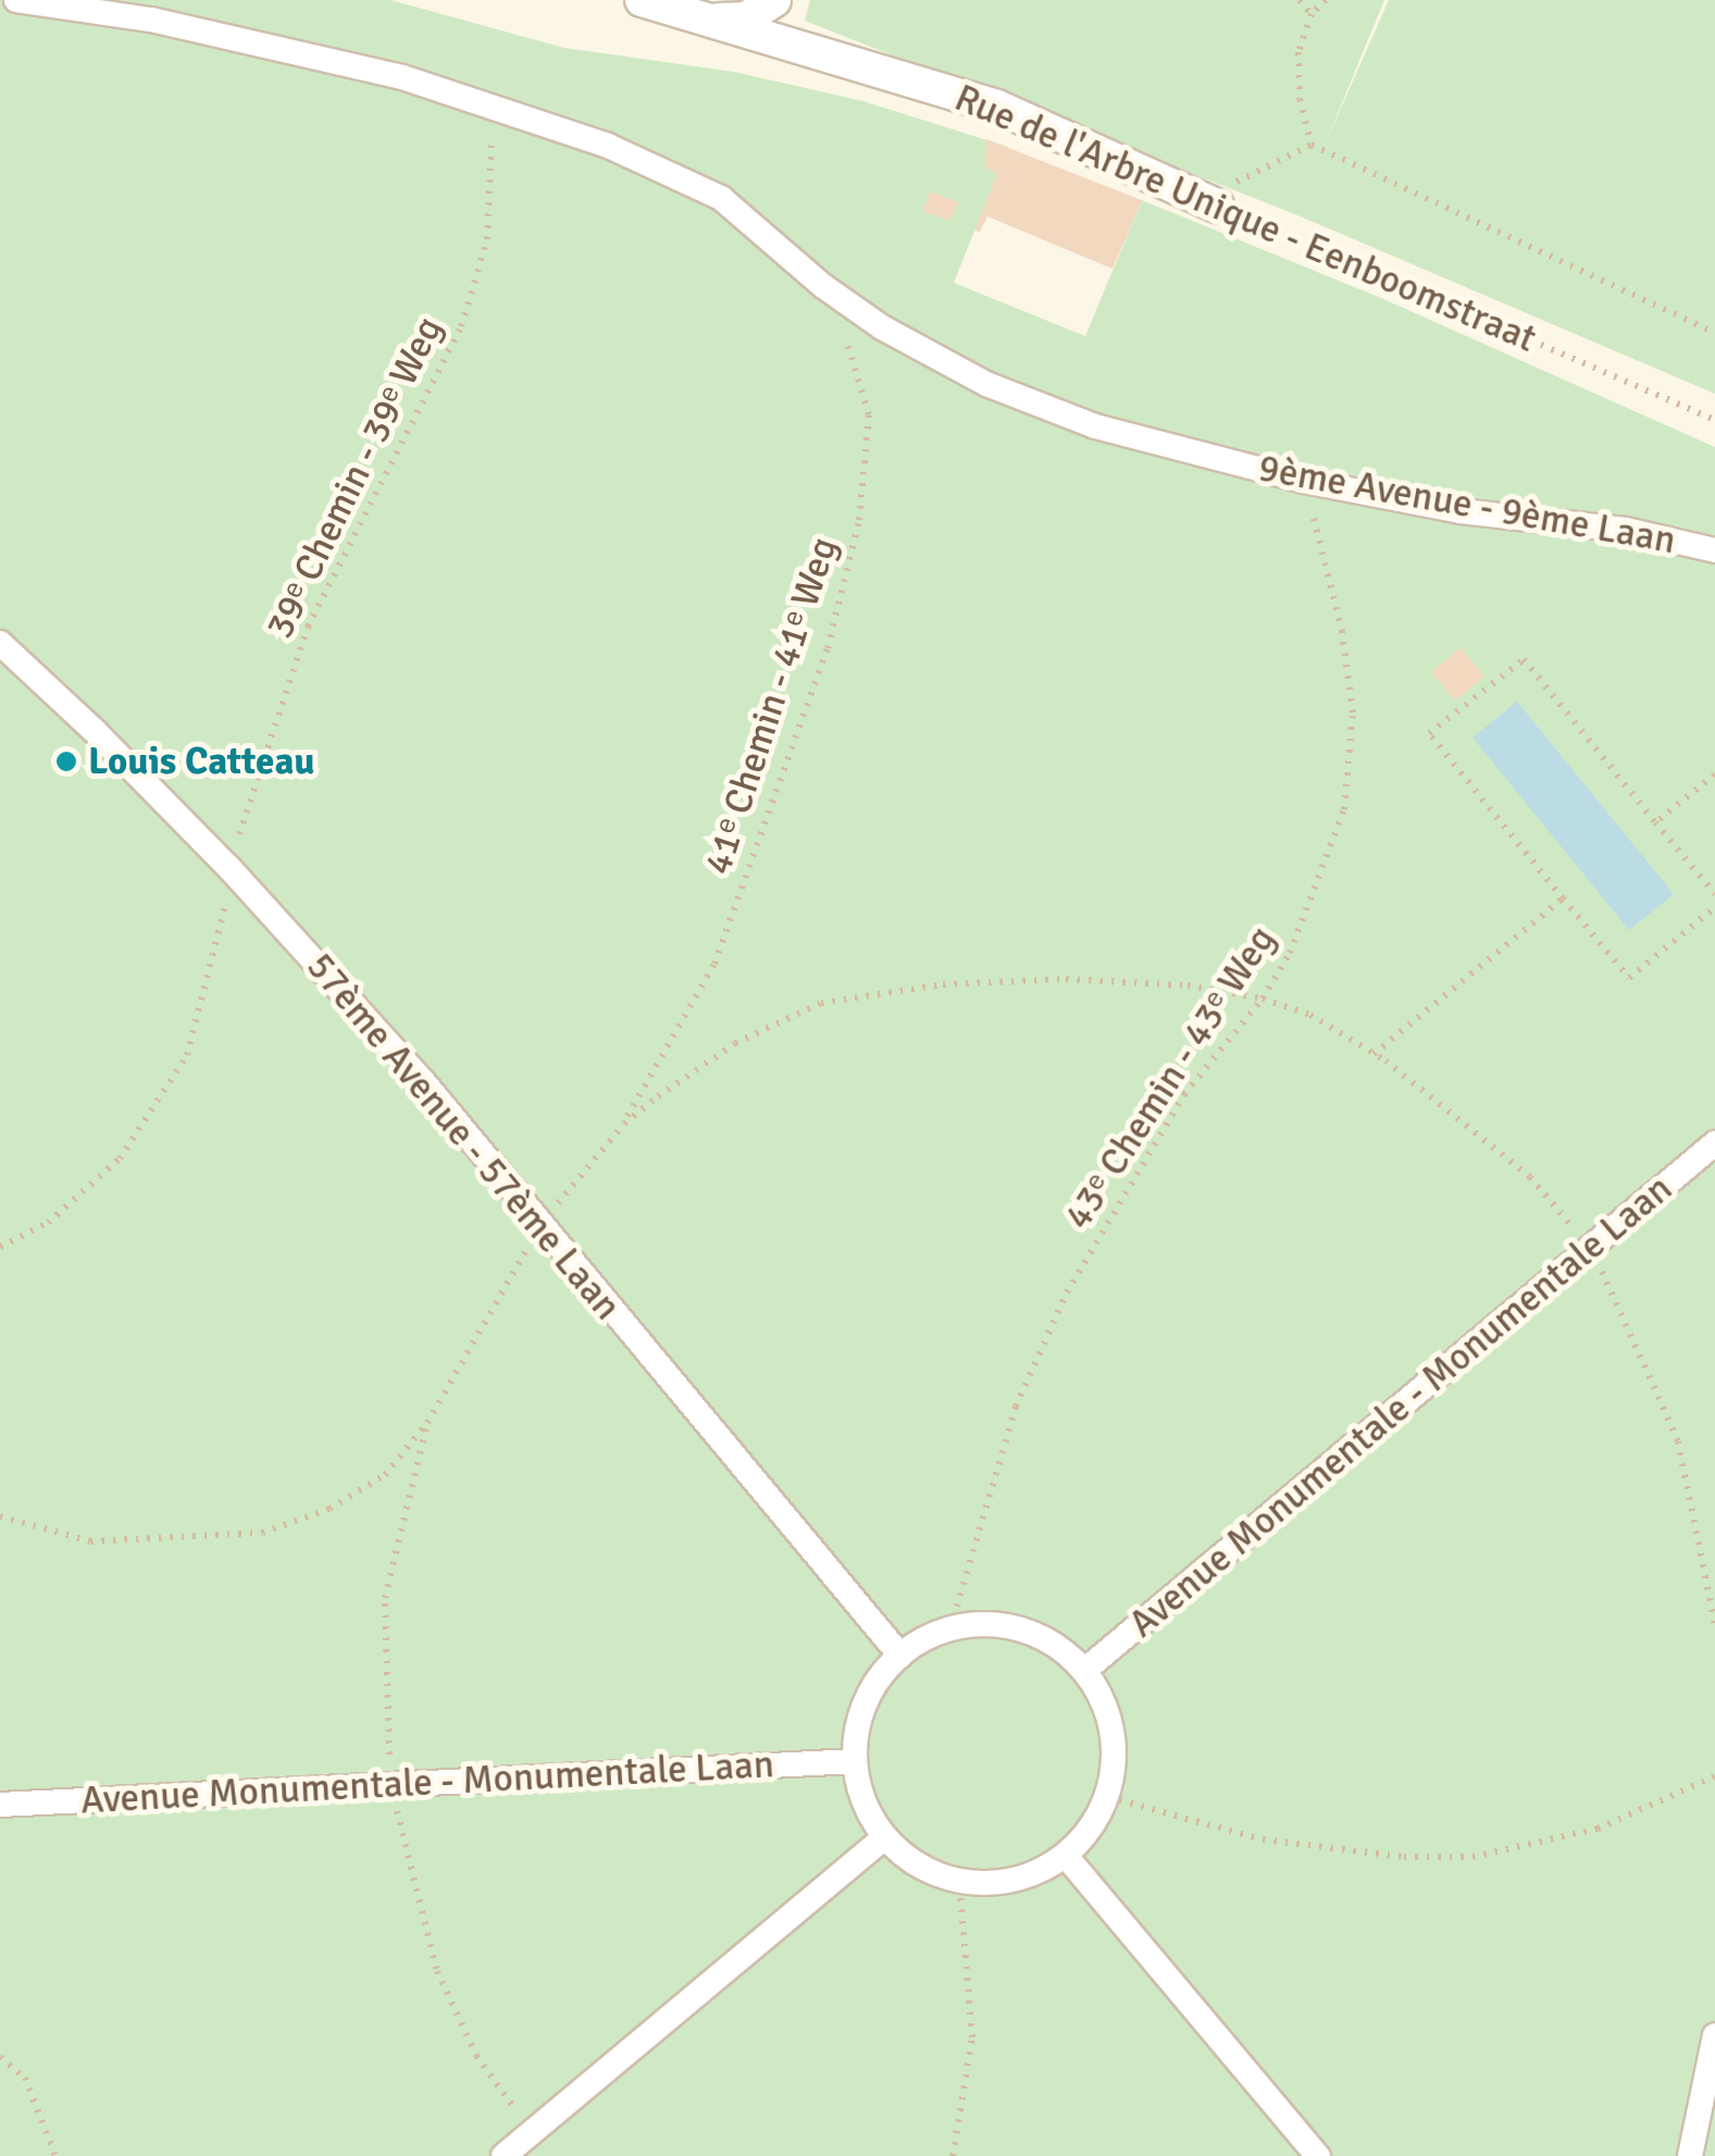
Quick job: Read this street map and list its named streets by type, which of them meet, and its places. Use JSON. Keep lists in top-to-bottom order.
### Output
{
  "streets": {
    "street": [
      "Rue de l'Arbre Unique - Eenboomstraat",
      "9ème Avenue - 9ème Laan",
      "57ème Avenue - 57ème Laan",
      "Avenue Monumentale - Monumentale Laan"
    ],
    "path": ["39ᵉ Chemin - 39ᵉ Weg", "41ᵉ Chemin - 41ᵉ Weg", "43ᵉ Chemin - 43ᵉ Weg"]
  },
  "crossings": [
    ["39ᵉ Chemin - 39ᵉ Weg", "9ème Avenue - 9ème Laan"],
    ["39ᵉ Chemin - 39ᵉ Weg", "57ème Avenue - 57ème Laan"],
    ["9ème Avenue - 9ème Laan", "43ᵉ Chemin - 43ᵉ Weg"],
    ["43ᵉ Chemin - 43ᵉ Weg", "57ème Avenue - 57ème Laan"],
    ["43ᵉ Chemin - 43ᵉ Weg", "Avenue Monumentale - Monumentale Laan"],
    ["57ème Avenue - 57ème Laan", "Avenue Monumentale - Monumentale Laan"]
  ],
  "places": ["Louis Catteau"]
}
